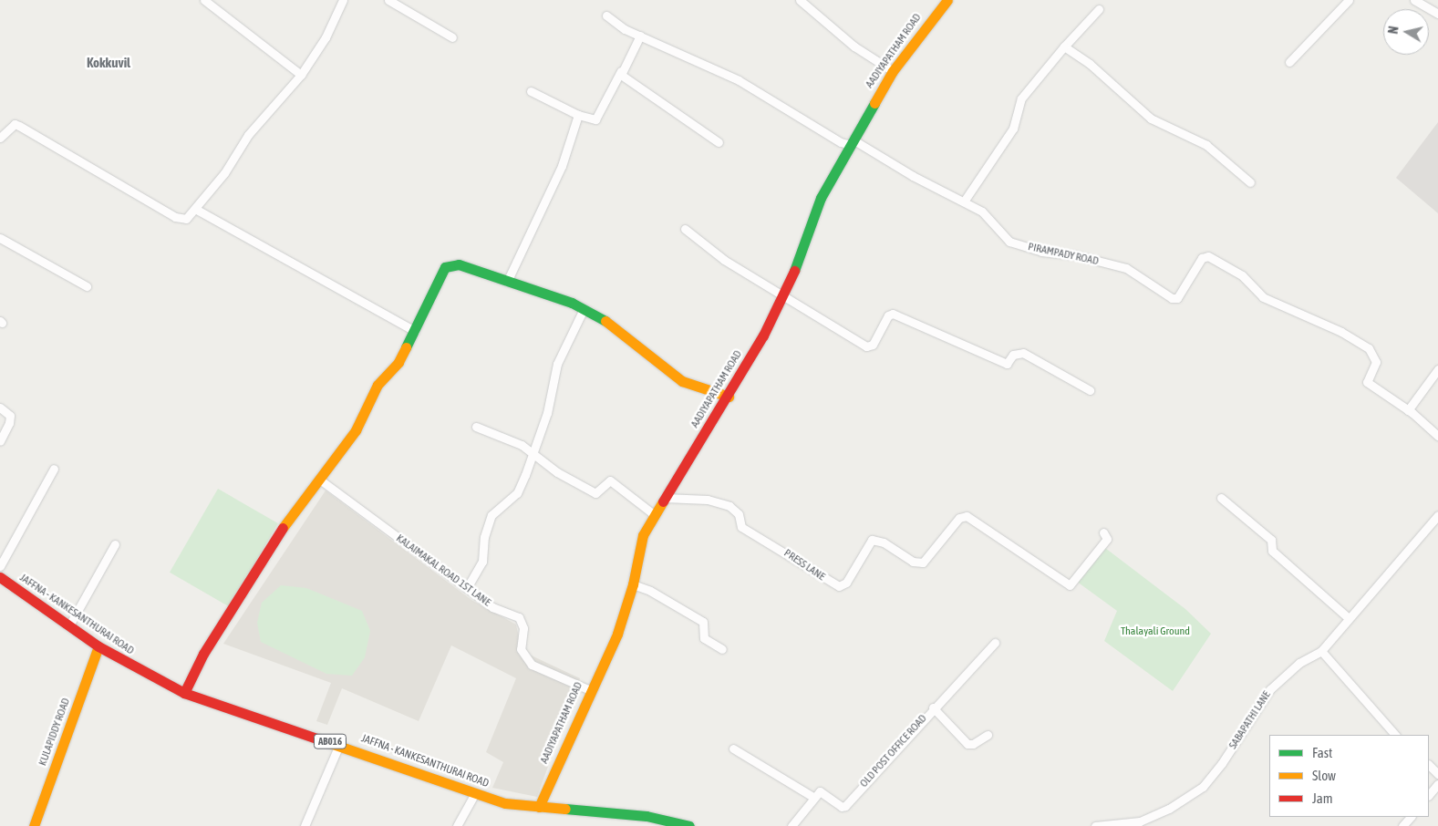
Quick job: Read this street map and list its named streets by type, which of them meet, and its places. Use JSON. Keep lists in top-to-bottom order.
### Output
{
  "streets": {
    "street": [
      "AADIYAPATHAM ROAD",
      "PIRAMPADY ROAD",
      "PRESS LANE",
      "KALAIMAKAL ROAD 1ST LANE",
      "JAFFNA - KANKESANTHURAI ROAD",
      "SABAPATHI LANE",
      "KULAPIDDY ROAD",
      "AB016",
      "OLD POST OFFICE ROAD"
    ]
  },
  "crossings": [
    ["AADIYAPATHAM ROAD", "PIRAMPADY ROAD"],
    ["AADIYAPATHAM ROAD", "PRESS LANE"],
    ["AADIYAPATHAM ROAD", "KALAIMAKAL ROAD 1ST LANE"],
    ["AADIYAPATHAM ROAD", "JAFFNA - KANKESANTHURAI ROAD"],
    ["JAFFNA - KANKESANTHURAI ROAD", "KULAPIDDY ROAD"]
  ],
  "districts": ["Kokkuvil"],
  "parks": ["Thalayali Ground"],
  "legend": ["Fast", "Slow", "Jam"],
  "north": "left"
}
